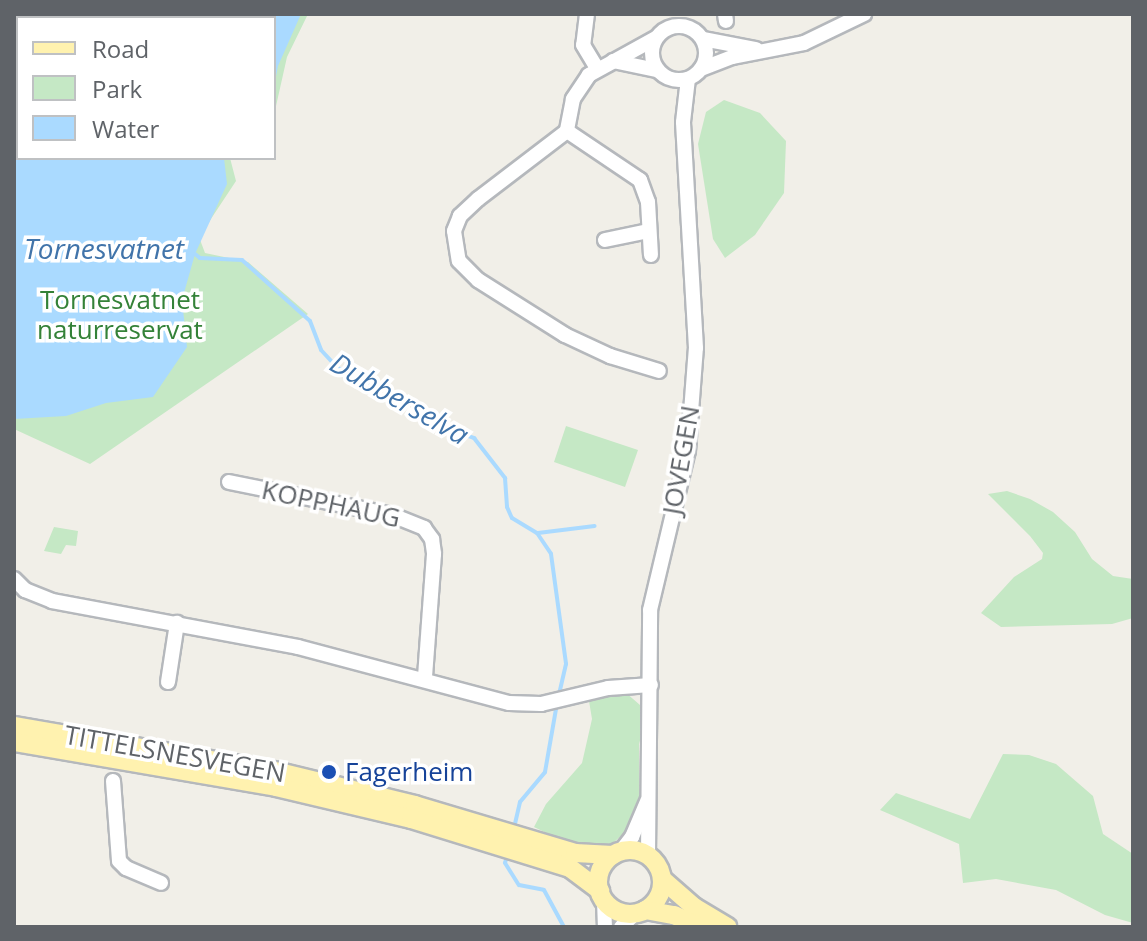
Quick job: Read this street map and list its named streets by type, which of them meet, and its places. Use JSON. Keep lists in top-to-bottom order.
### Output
{
  "streets": {
    "main road": ["TITTELSNESVEGEN"],
    "street": ["JOVEGEN", "KOPPHAUG"]
  },
  "crossings": [
    ["JOVEGEN", "TITTELSNESVEGEN"]
  ],
  "water": ["Tornesvatnet", "Dubberselva"],
  "parks": ["Tornesvatnet naturreservat"],
  "places": ["Fagerheim"],
  "legend": ["Road", "Park", "Water"]
}
